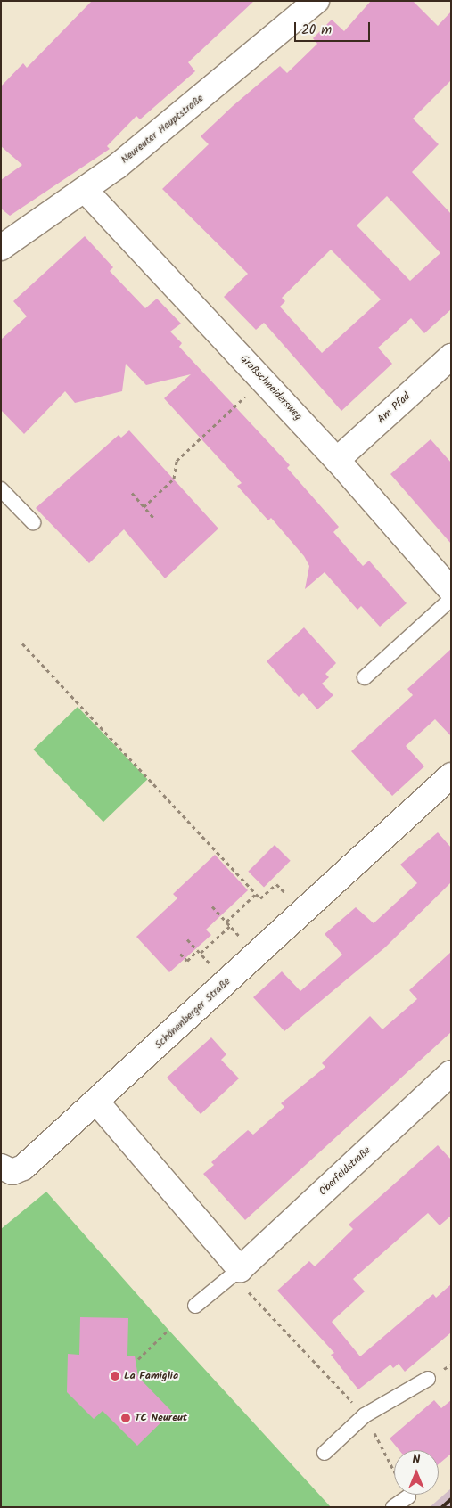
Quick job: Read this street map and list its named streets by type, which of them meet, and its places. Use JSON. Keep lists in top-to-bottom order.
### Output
{
  "streets": {
    "street": [
      "Neureuter Hauptstraße",
      "Großschneidersweg",
      "Am Pfad",
      "Schönenberger Straße",
      "Oberfeldstraße"
    ]
  },
  "crossings": [
    ["Neureuter Hauptstraße", "Großschneidersweg"],
    ["Großschneidersweg", "Am Pfad"]
  ],
  "places": ["La Famiglia", "TC Neureut"],
  "scale_bar": "20 m",
  "north": "top"
}
